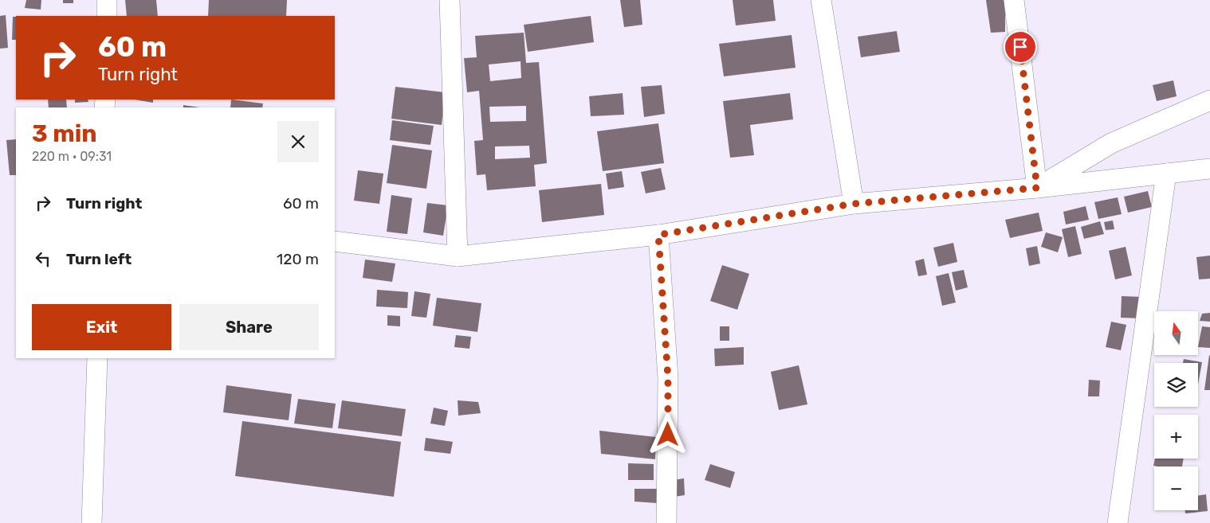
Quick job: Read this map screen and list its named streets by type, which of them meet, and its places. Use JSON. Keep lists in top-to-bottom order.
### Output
{
  "north": "top",
  "page": {
    "turn": ["60 m", "Turn right"],
    "heading": ["3 min", "220 m · 09:31"],
    "list": [
      {
        "name": "Turn right",
        "value": "60 m"
      },
      {
        "name": "Turn left",
        "value": "120 m"
      }
    ],
    "buttons": ["Exit", "Share"],
    "map_buttons": ["+", "−"]
  }
}
